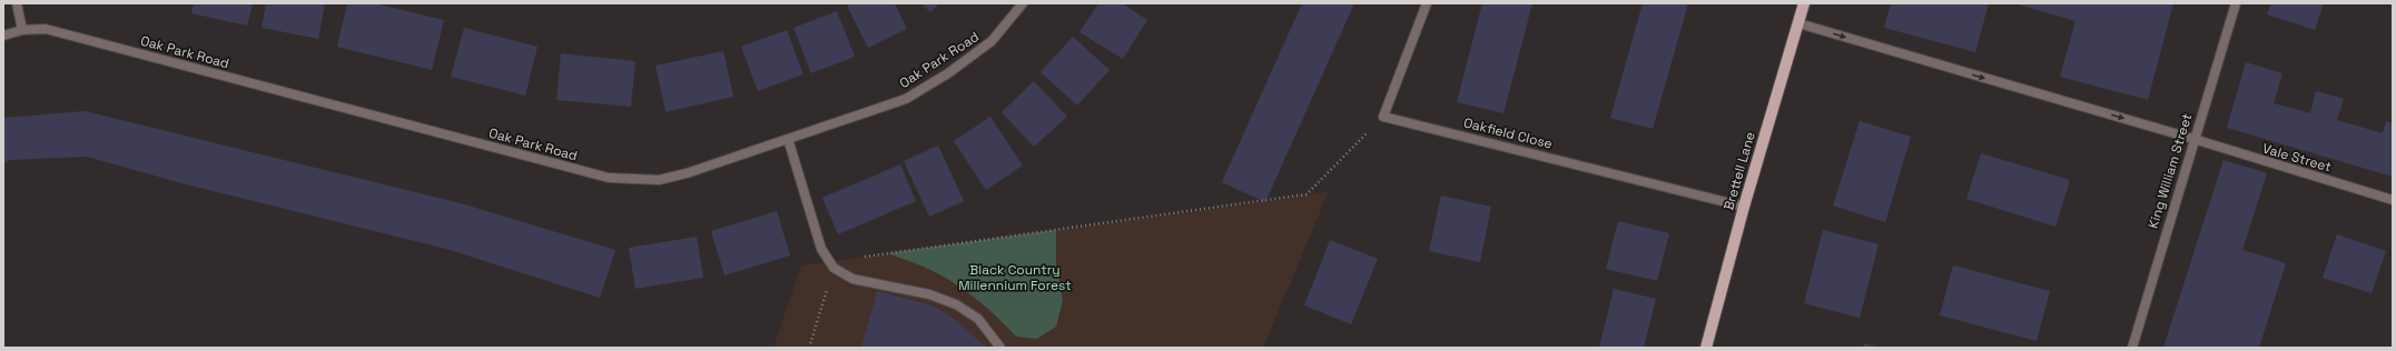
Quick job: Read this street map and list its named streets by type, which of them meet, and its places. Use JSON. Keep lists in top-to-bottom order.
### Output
{
  "streets": {
    "main road": ["Brettell Lane"],
    "street": [
      "Oak Park Road",
      "Oakfield Close",
      "Vale Street",
      "King William Street"
    ]
  },
  "crossings": [
    ["Oakfield Close", "Brettell Lane"],
    ["Vale Street", "Brettell Lane"],
    ["Vale Street", "King William Street"]
  ],
  "one_way": ["Vale Street"],
  "parks": ["Black Country Millennium Forest"]
}
